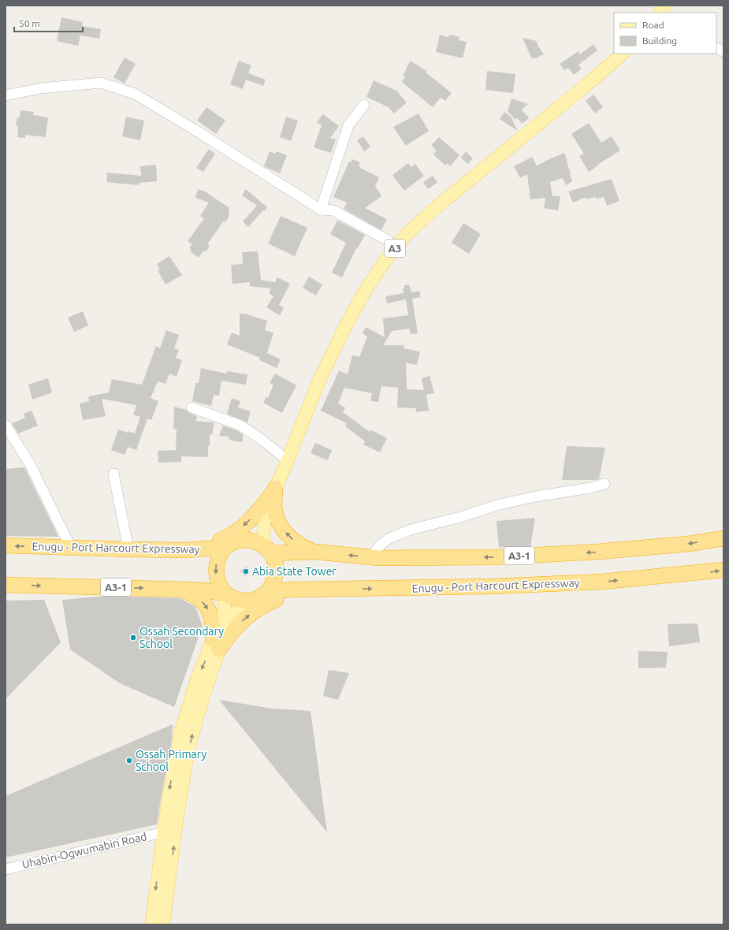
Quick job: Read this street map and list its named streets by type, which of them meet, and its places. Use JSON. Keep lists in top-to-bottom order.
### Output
{
  "streets": {
    "highway": ["Enugu - Port Harcourt Expressway", "A3-1"],
    "main road": ["A3"],
    "street": ["Uhabiri-Ogwumabiri Road"]
  },
  "crossings": [
    ["A3", "Enugu - Port Harcourt Expressway"],
    ["A3", "A3-1"],
    ["Enugu - Port Harcourt Expressway", "A3-1"]
  ],
  "places": ["Abia State Tower", "Ossah Secondary School", "Ossah Primary School"],
  "legend": ["Road", "Building"],
  "scale_bar": "50 m"
}
